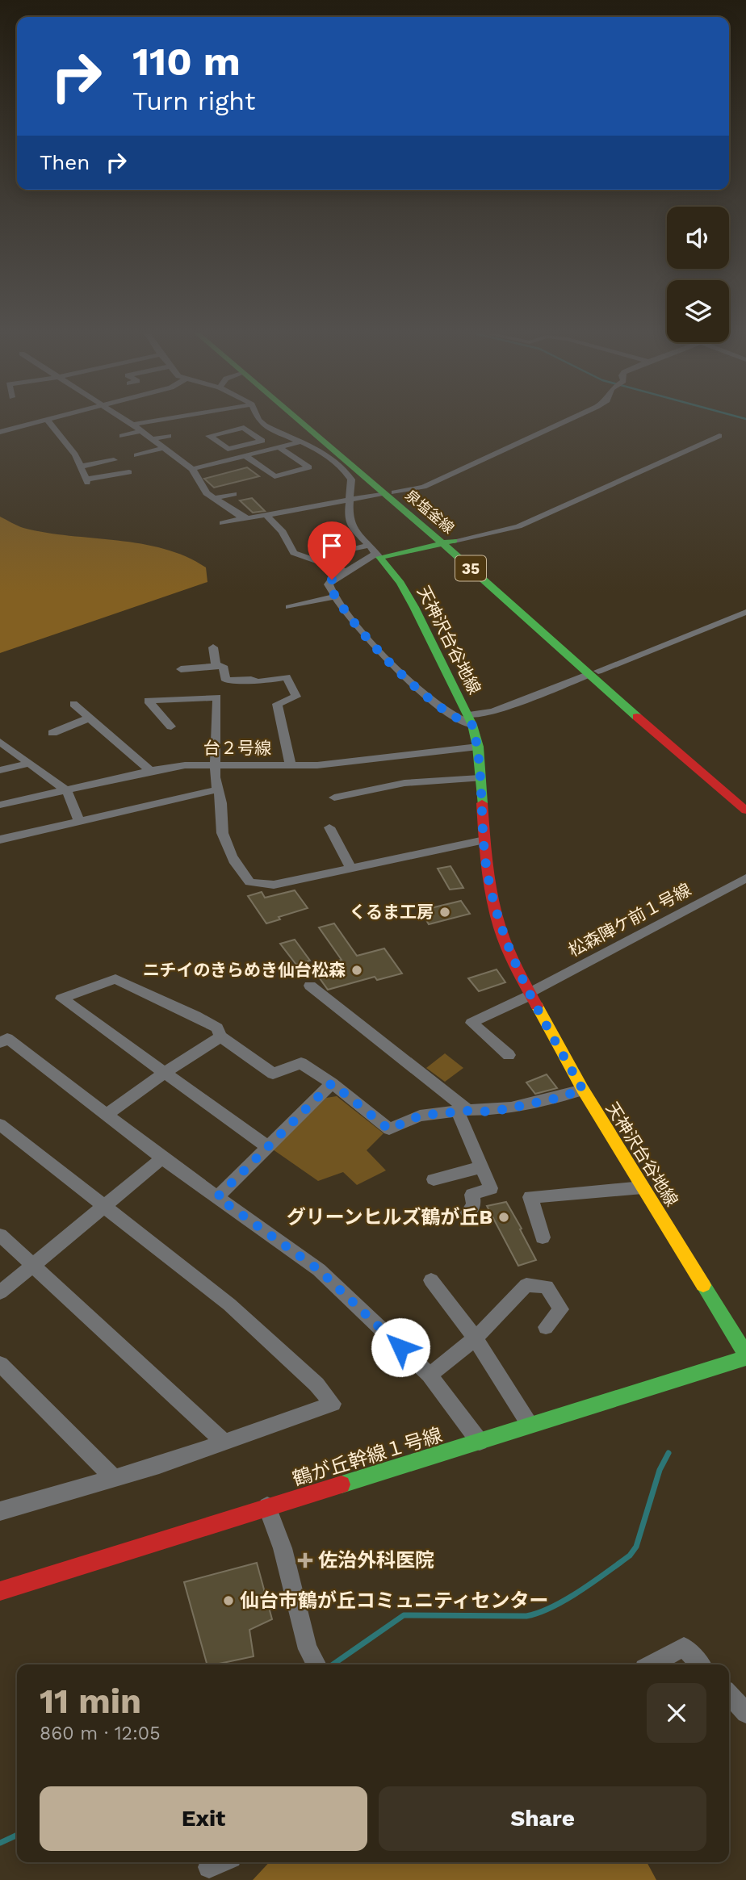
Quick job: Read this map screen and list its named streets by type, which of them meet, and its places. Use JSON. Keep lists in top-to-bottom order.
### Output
{
  "streets": {
    "main road": [
      "泉塩釜線",
      "35",
      "天神沢台谷地線",
      "鶴が丘幹線１号線"
    ],
    "street": ["台２号線", "松森陣ケ前１号線"]
  },
  "crossings": [
    ["天神沢台谷地線", "台２号線"],
    ["天神沢台谷地線", "松森陣ケ前１号線"],
    ["天神沢台谷地線", "鶴が丘幹線１号線"]
  ],
  "places": {
    "other": [
      "くるま工房",
      "ニチイのきらめき仙台松森",
      "グリーンヒルズ鶴が丘B",
      "仙台市鶴が丘コミュニティセンター"
    ],
    "health": ["佐治外科医院"]
  },
  "page": {
    "turn": ["110 m", "Turn right"],
    "then": "Then",
    "heading": ["11 min", "860 m · 12:05"],
    "buttons": ["Exit", "Share"]
  }
}
